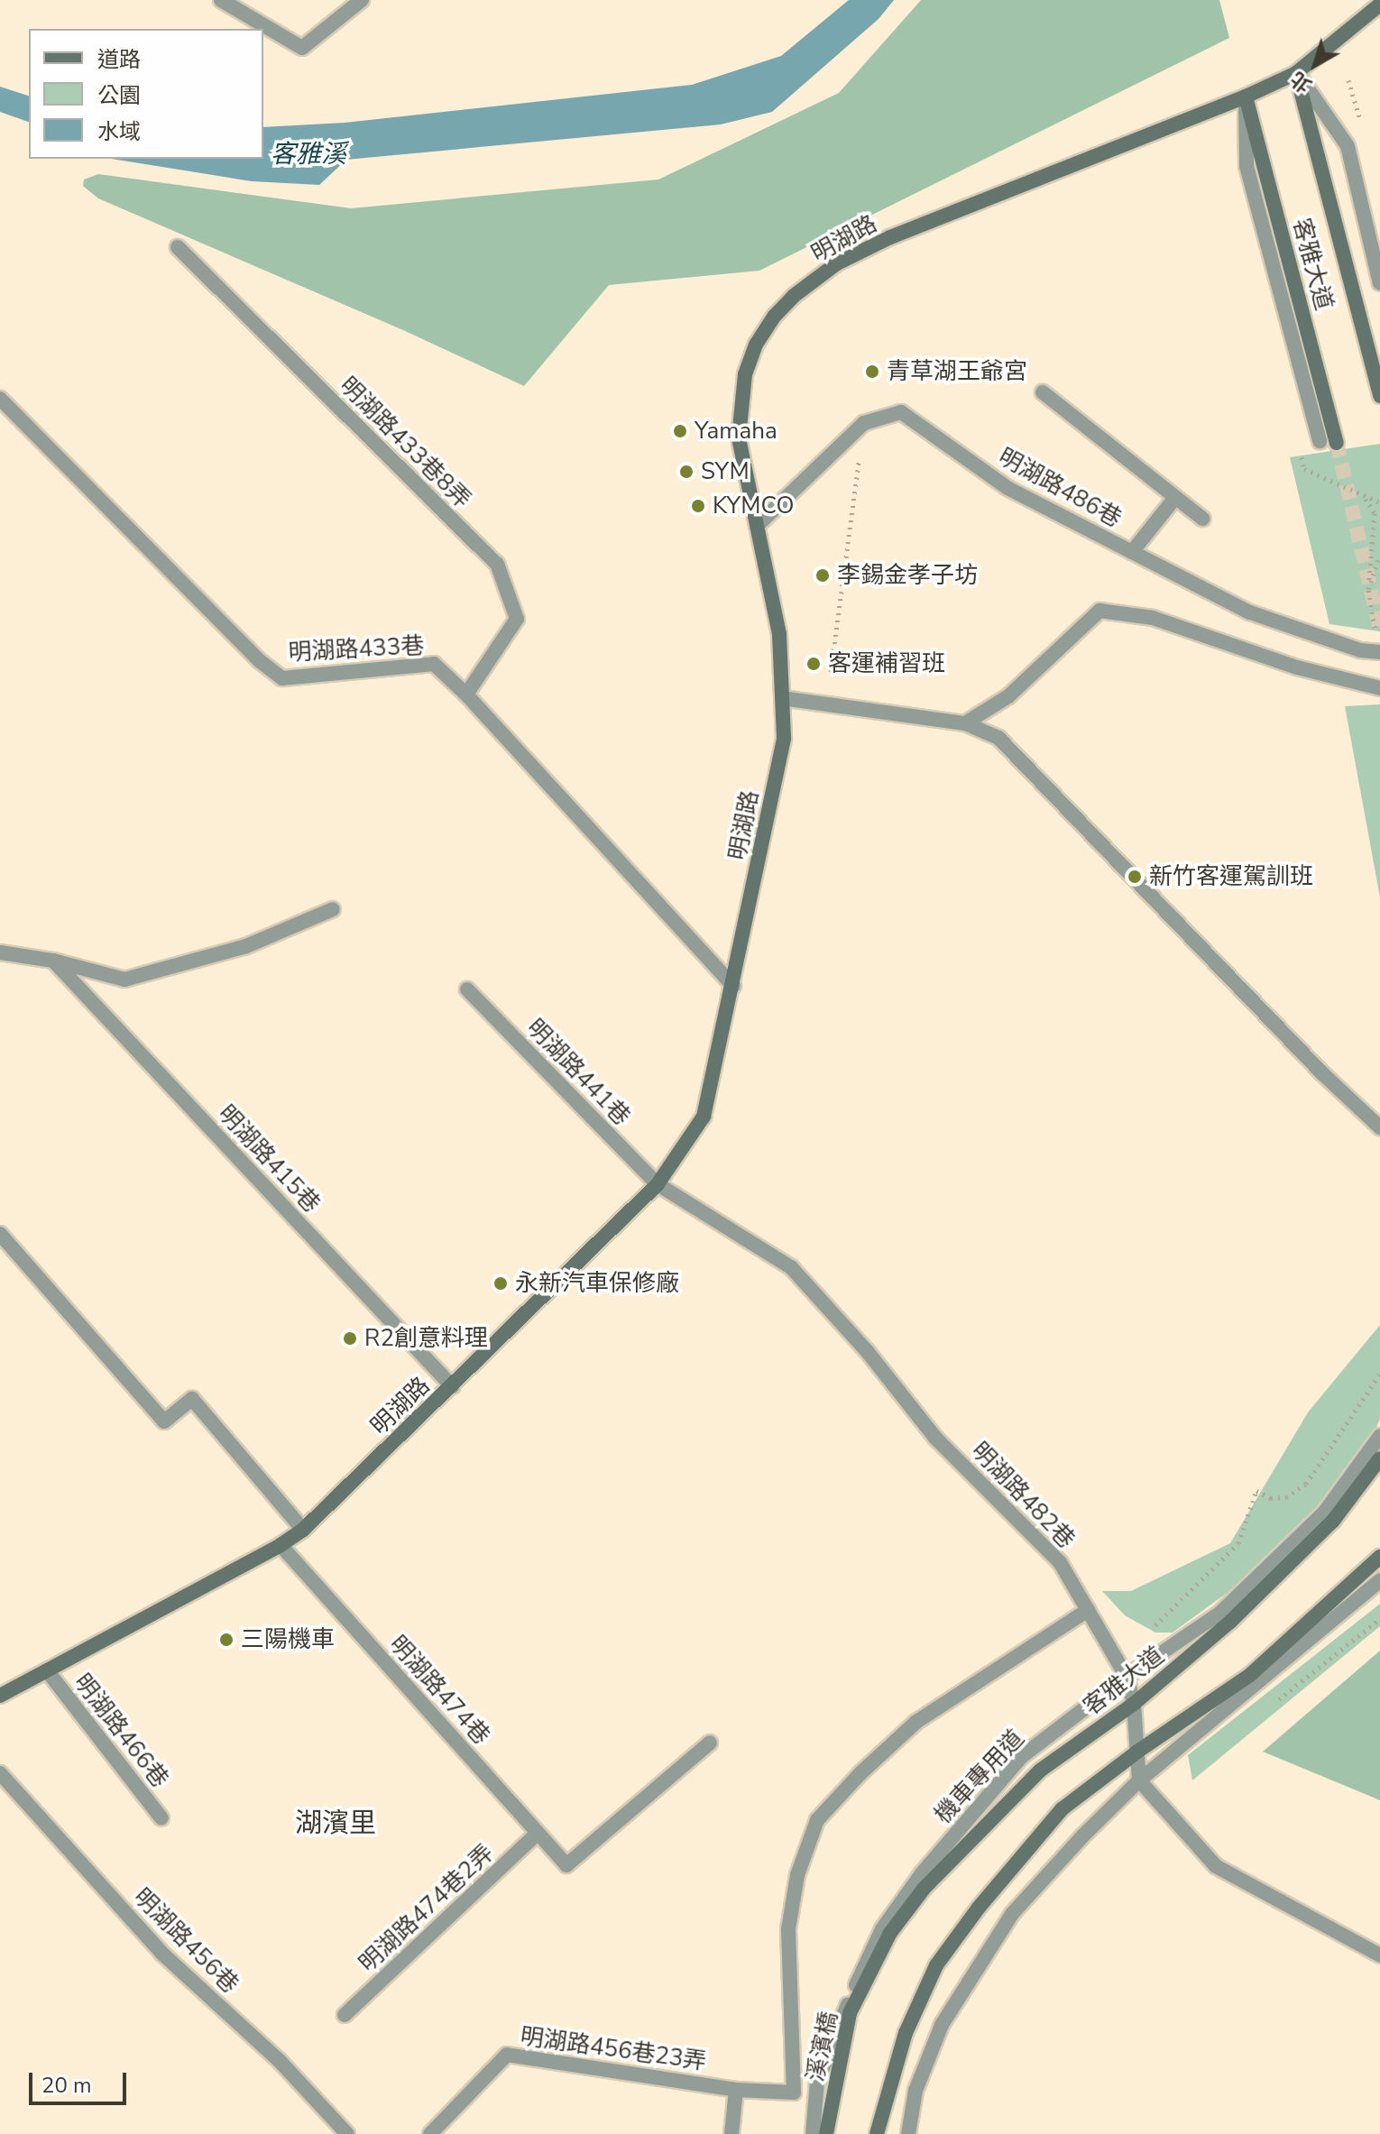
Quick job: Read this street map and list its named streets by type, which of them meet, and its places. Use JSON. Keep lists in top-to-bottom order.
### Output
{
  "streets": {
    "main road": ["明湖路", "客雅大道", "溪濱橋"],
    "lane": [
      "明湖路433巷8弄",
      "明湖路486巷",
      "明湖路433巷",
      "明湖路441巷",
      "明湖路415巷",
      "明湖路482巷",
      "明湖路474巷",
      "明湖路466巷",
      "機車專用道",
      "明湖路474巷2弄",
      "明湖路456巷",
      "明湖路456巷23弄"
    ]
  },
  "crossings": [
    ["明湖路", "客雅大道"],
    ["明湖路", "明湖路486巷"],
    ["明湖路", "明湖路433巷"],
    ["明湖路", "明湖路441巷"],
    ["明湖路", "明湖路415巷"],
    ["明湖路", "明湖路482巷"],
    ["明湖路", "明湖路474巷"],
    ["明湖路", "明湖路466巷"],
    ["客雅大道", "明湖路482巷"],
    ["客雅大道", "機車專用道"],
    ["客雅大道", "溪濱橋"],
    ["明湖路433巷8弄", "明湖路433巷"],
    ["明湖路441巷", "明湖路482巷"],
    ["明湖路482巷", "機車專用道"],
    ["明湖路474巷", "明湖路474巷2弄"],
    ["機車專用道", "溪濱橋"]
  ],
  "districts": ["湖濱里"],
  "water": ["客雅溪"],
  "places": [
    "青草湖王爺宮",
    "Yamaha",
    "SYM",
    "KYMCO",
    "李錫金孝子坊",
    "客運補習班",
    "新竹客運駕訓班",
    "永新汽車保修廠",
    "R2創意料理",
    "三陽機車"
  ],
  "legend": ["道路", "公園", "水域"],
  "scale_bar": "20 m",
  "north": "bottom left"
}
